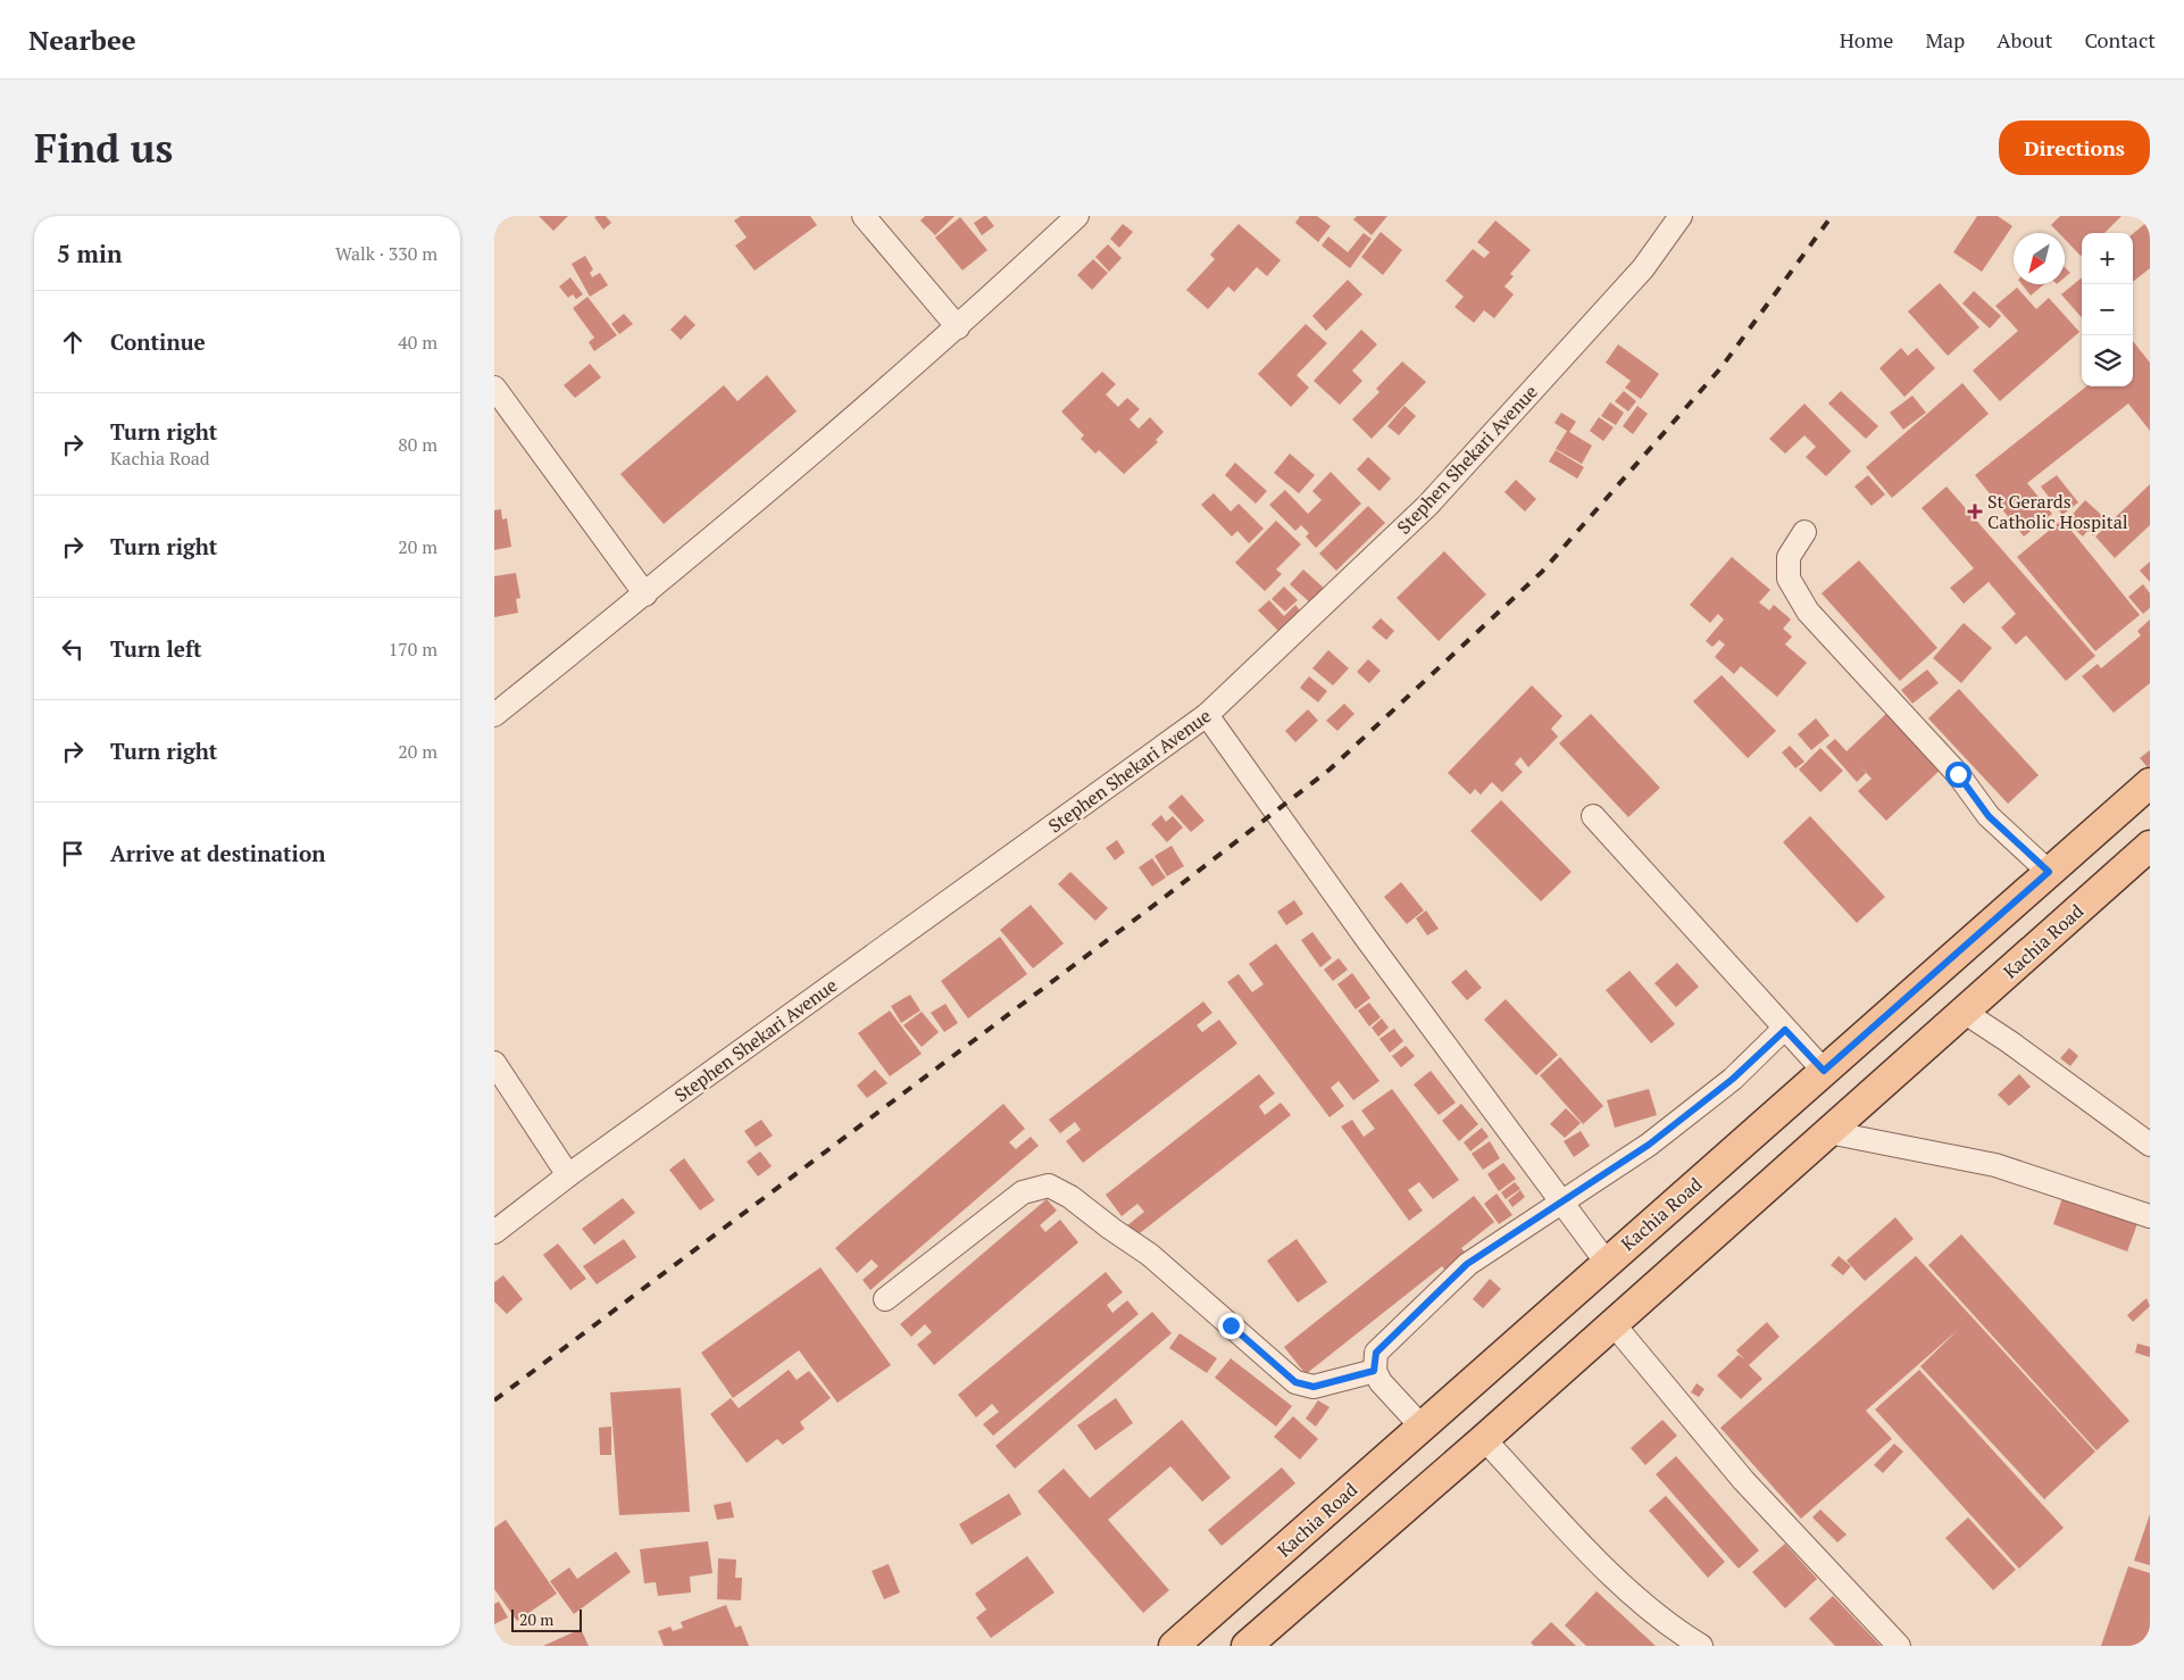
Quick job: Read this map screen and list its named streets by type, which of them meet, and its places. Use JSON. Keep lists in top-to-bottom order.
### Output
{
  "streets": {
    "main road": ["Kachia Road"],
    "street": ["Stephen Shekari Avenue"]
  },
  "places": {
    "health": ["St Gerards Catholic Hospital"]
  },
  "scale_bar": "20 m",
  "north": "bottom left",
  "page": {
    "header": "Nearbee",
    "nav": [
      "Home",
      "Map",
      "About",
      "Contact"
    ],
    "buttons": "Directions",
    "title": "Find us",
    "heading": ["5 min", "Walk · 330 m"],
    "map_buttons": ["+", "−"],
    "list": [
      ["Continue", "40 m"],
      ["Turn right", "Kachia Road", "80 m"],
      ["Turn right", "20 m"],
      ["Turn left", "170 m"],
      ["Turn right", "20 m"],
      "Arrive at destination"
    ],
    "scale": "20 m"
  }
}
